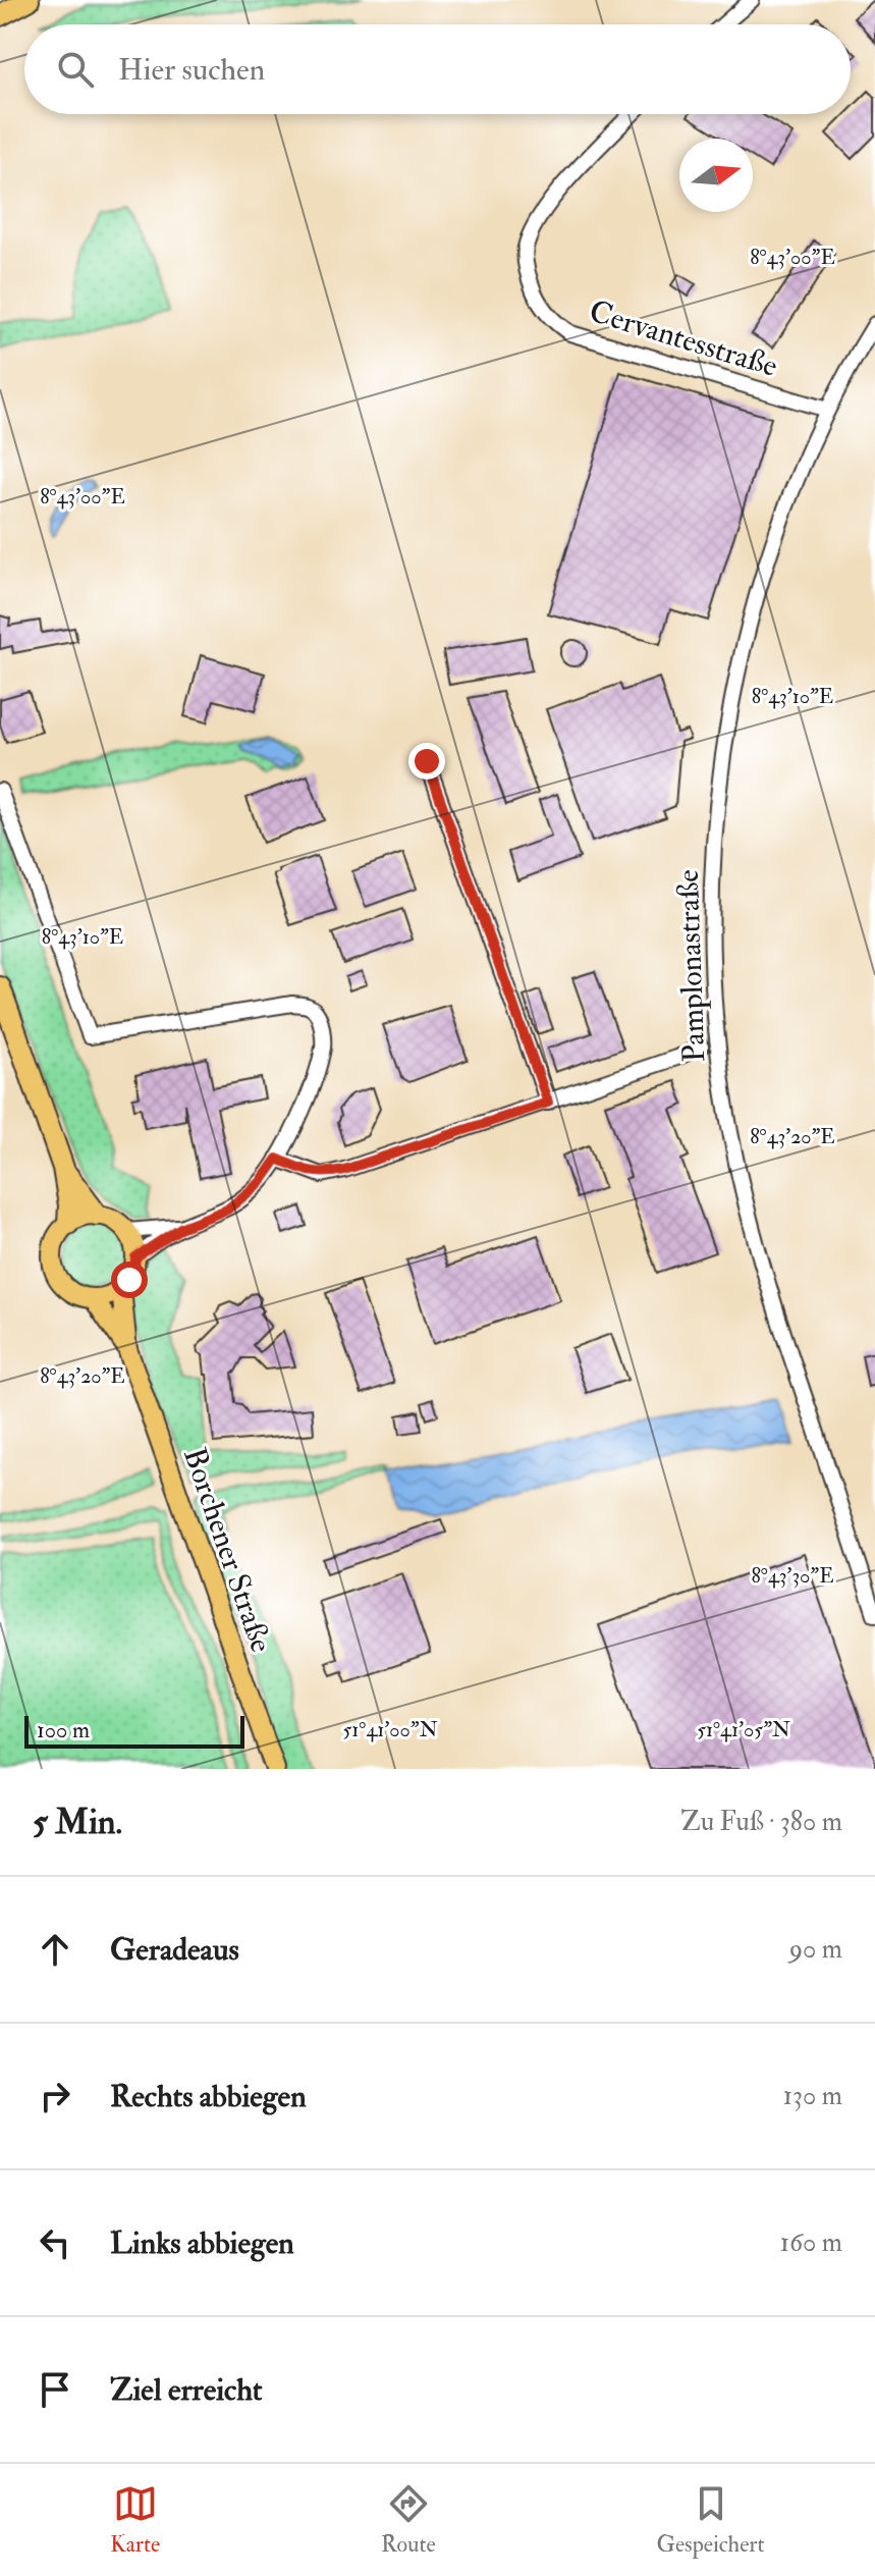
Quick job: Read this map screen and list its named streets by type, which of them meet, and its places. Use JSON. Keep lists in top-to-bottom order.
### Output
{
  "streets": {
    "main road": ["Borchener Straße"],
    "street": ["Cervantesstraße", "Pamplonastraße"]
  },
  "crossings": [
    ["Cervantesstraße", "Pamplonastraße"]
  ],
  "scale_bar": "100 m",
  "north": "right",
  "page": {
    "search": "Hier suchen",
    "scale": "100 m",
    "heading": ["5 Min.", "Zu Fuß · 380 m"],
    "list": [
      ["Geradeaus", "90 m"],
      ["Rechts abbiegen", "130 m"],
      ["Links abbiegen", "160 m"],
      "Ziel erreicht"
    ],
    "nav": ["Karte", "Route", "Gespeichert"]
  },
  "coordinates": [
    "8°43'00\"E",
    "8°43'10\"E",
    "8°43'20\"E",
    "8°43'30\"E",
    "51°41'00\"N",
    "51°41'05\"N"
  ]
}
